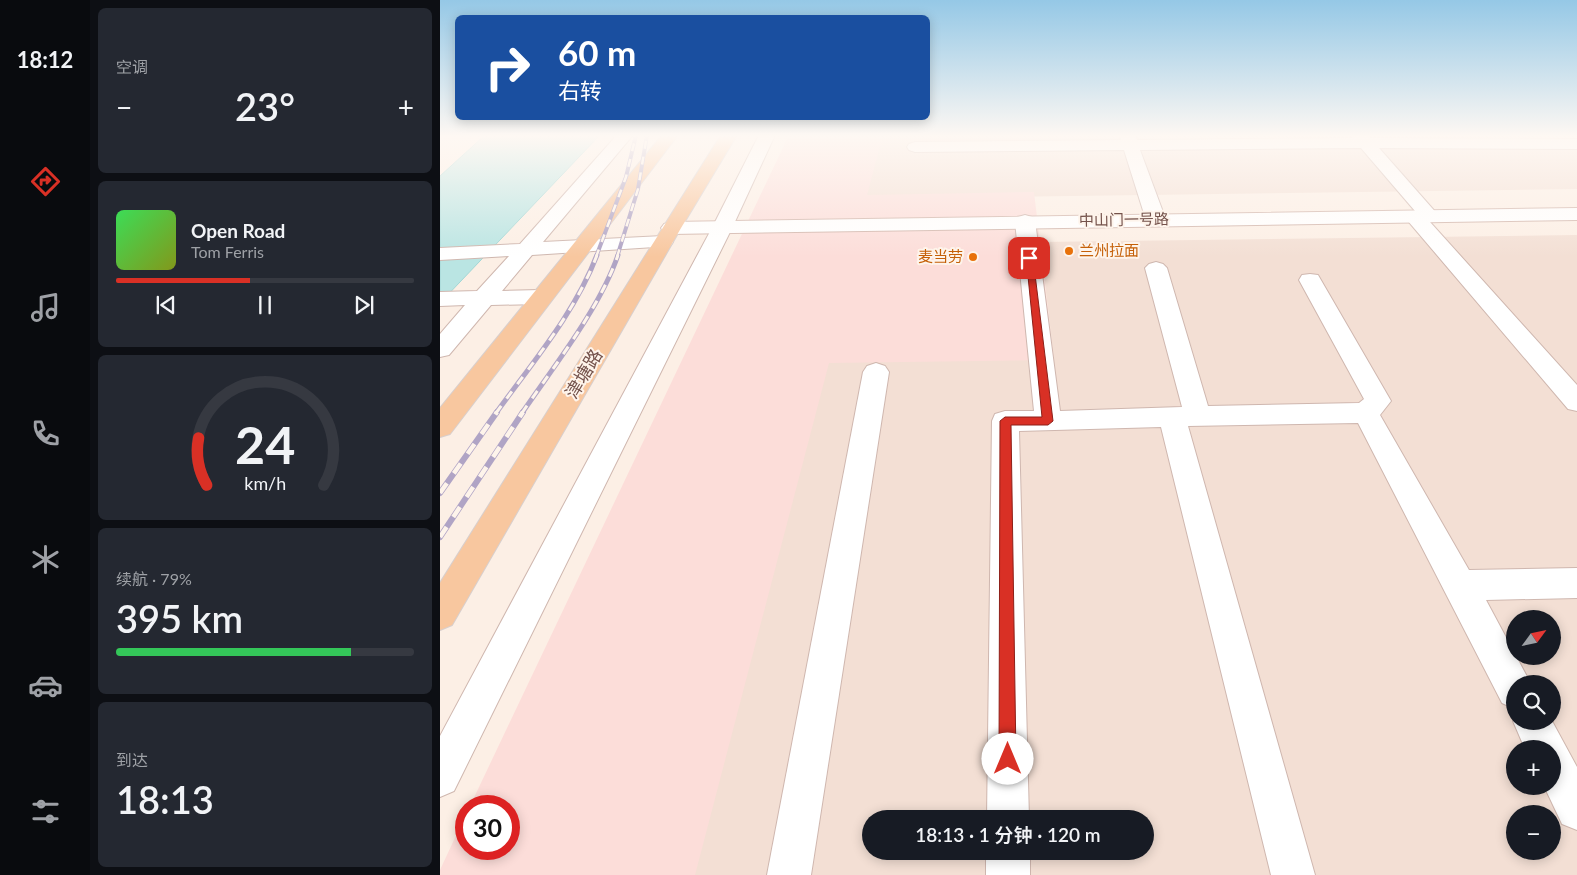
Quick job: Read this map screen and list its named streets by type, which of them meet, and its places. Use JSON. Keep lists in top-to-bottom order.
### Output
{
  "streets": {
    "main road": ["津塘路"],
    "street": ["中山门一号路"]
  },
  "crossings": [
    ["中山门一号路", "津塘路"]
  ],
  "places": ["兰州拉面", "麦当劳"],
  "north": "top right",
  "page": {
    "tabs": "18:12",
    "tile": [
      "空调",
      ["续航 · 79%", "395 km"],
      ["到达", "18:13"]
    ],
    "turn": ["60 m", "右转"],
    "heat": ["−", "23°", "+"],
    "song": ["Open Road", "Tom Ferris"],
    "map_buttons": ["+", "−"],
    "limit": "30",
    "trip": "18:13 · 1 分钟 · 120 m",
    "gauge": ["24", "km/h"]
  }
}
